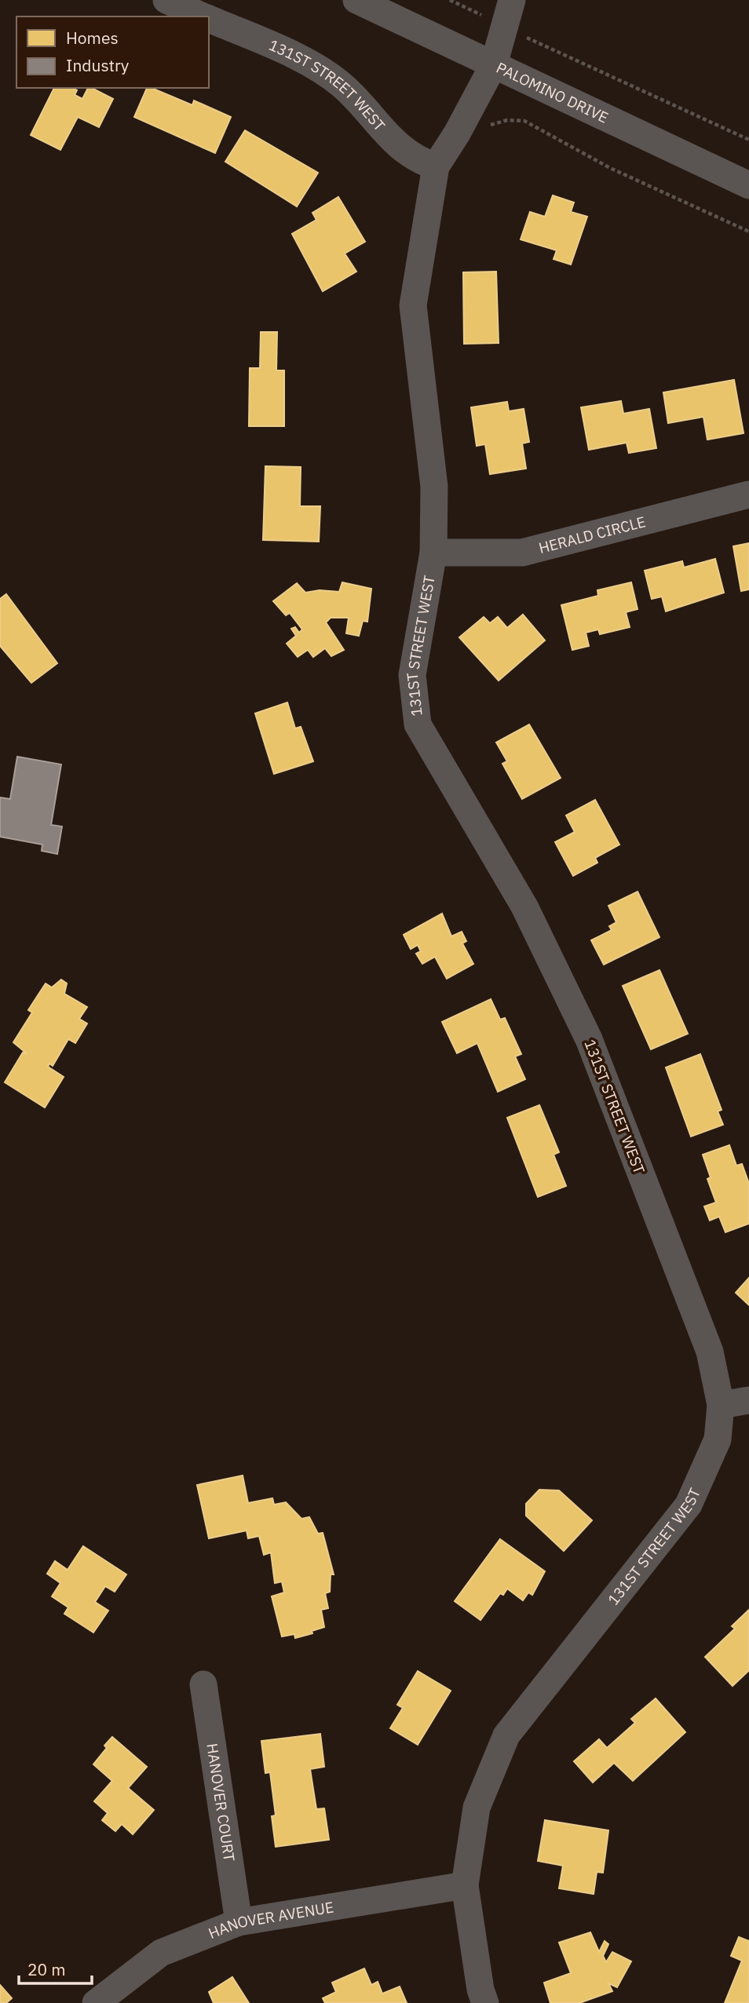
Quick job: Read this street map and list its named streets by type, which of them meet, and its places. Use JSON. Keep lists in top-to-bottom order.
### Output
{
  "streets": {
    "street": [
      "131ST STREET WEST",
      "PALOMINO DRIVE",
      "HERALD CIRCLE",
      "HANOVER COURT",
      "HANOVER AVENUE"
    ]
  },
  "crossings": [
    ["131ST STREET WEST", "PALOMINO DRIVE"],
    ["131ST STREET WEST", "HERALD CIRCLE"],
    ["131ST STREET WEST", "HANOVER AVENUE"],
    ["HANOVER COURT", "HANOVER AVENUE"]
  ],
  "legend": ["Homes", "Industry"],
  "scale_bar": "20 m"
}
